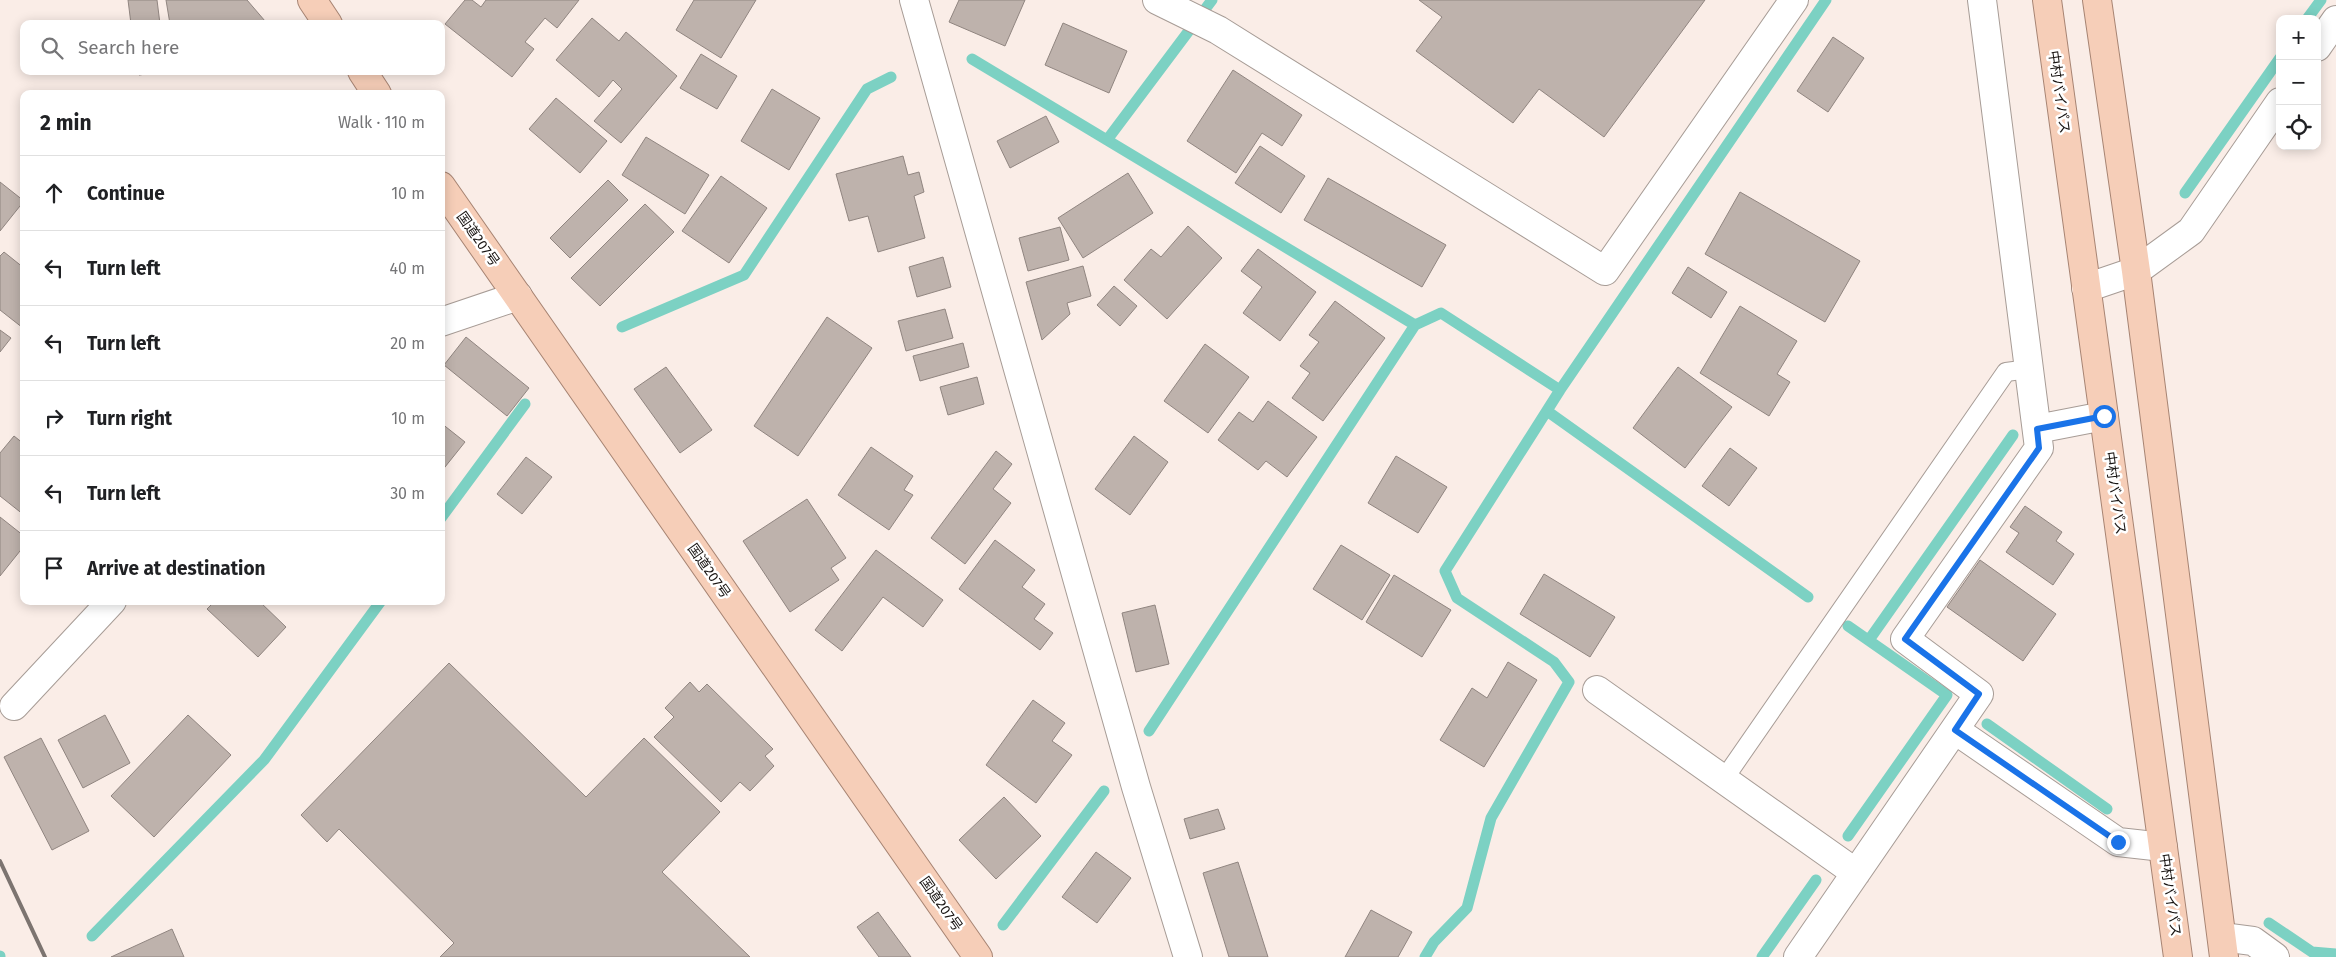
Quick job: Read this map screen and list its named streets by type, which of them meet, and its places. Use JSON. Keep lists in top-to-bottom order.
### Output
{
  "streets": {
    "highway": ["中村バイパス", "国道207号"]
  },
  "page": {
    "map_buttons": ["+", "−"],
    "search": "Search here",
    "heading": ["2 min", "Walk · 110 m"],
    "list": [
      ["Continue", "10 m"],
      ["Turn left", "40 m"],
      ["Turn left", "20 m"],
      ["Turn right", "10 m"],
      ["Turn left", "30 m"],
      "Arrive at destination"
    ]
  }
}
